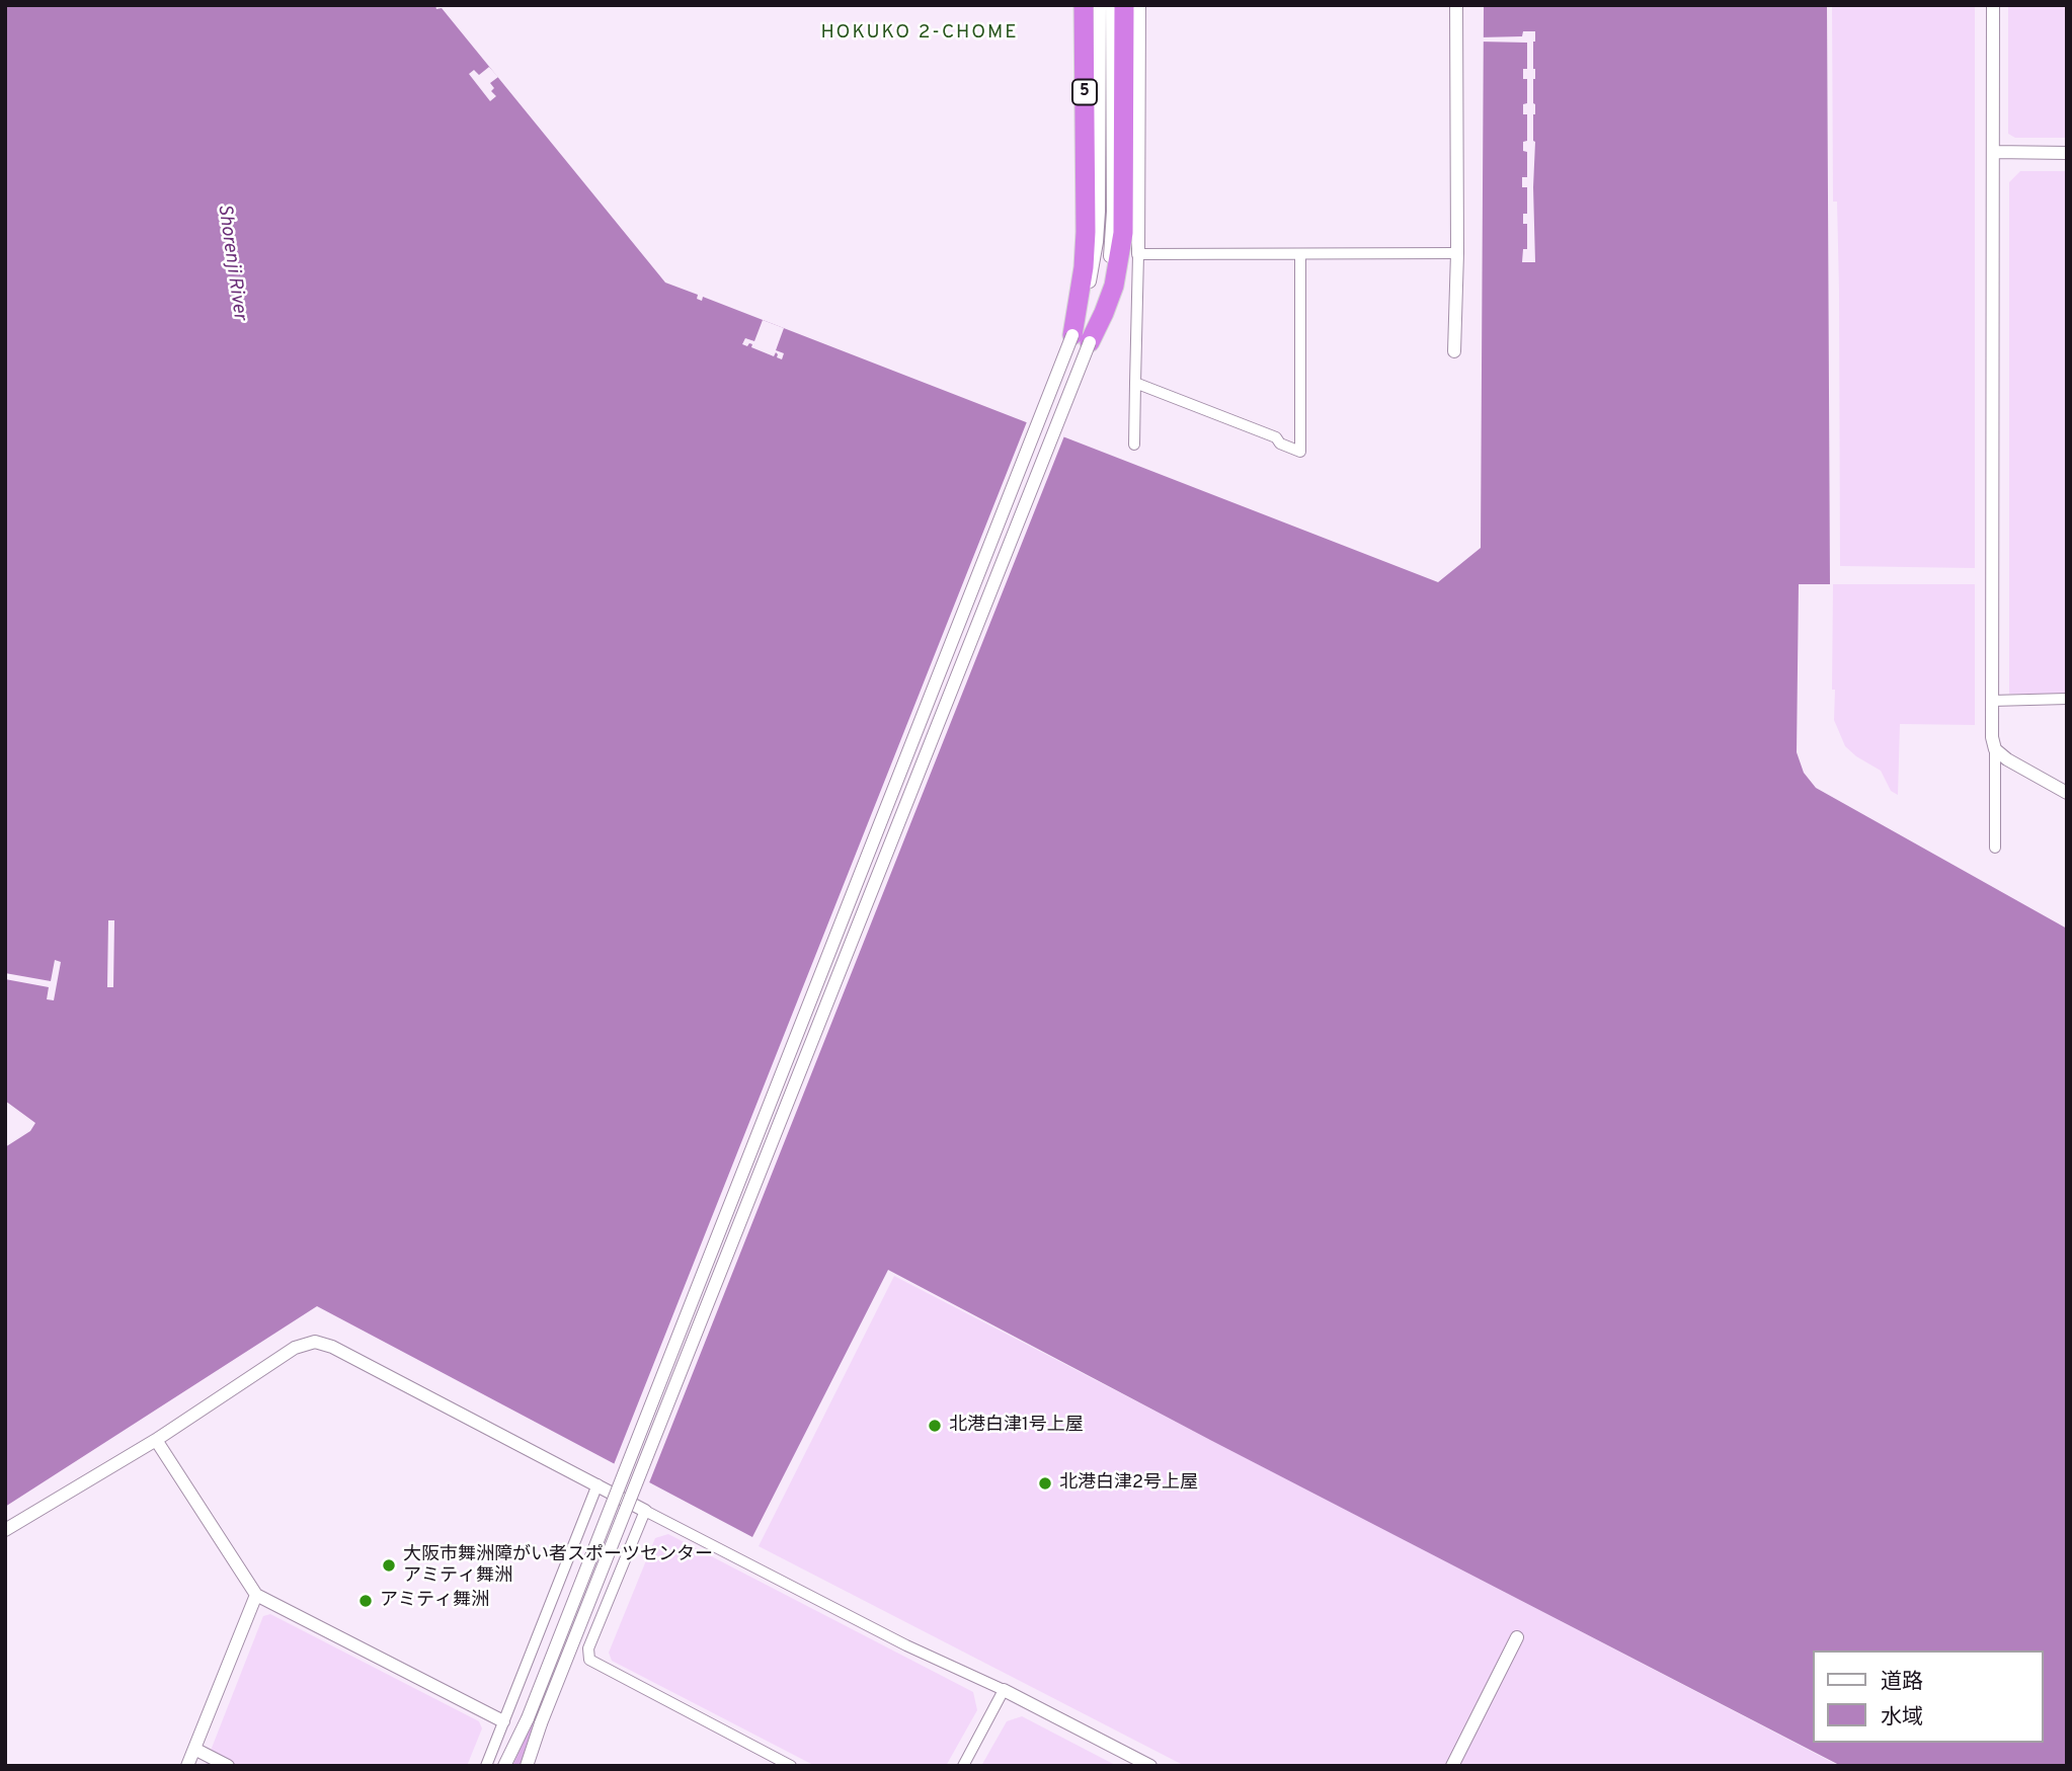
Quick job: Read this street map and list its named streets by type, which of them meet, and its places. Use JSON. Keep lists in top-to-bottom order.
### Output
{
  "streets": {
    "highway": ["5"]
  },
  "districts": ["HOKUKO 2-CHOME"],
  "water": ["Shorenji River"],
  "places": [
    "北港白津1号上屋",
    "北港白津2号上屋",
    "大阪市舞洲障がい者スポーツセンター アミティ舞洲",
    "アミティ舞洲"
  ],
  "legend": ["道路", "水域"]
}
